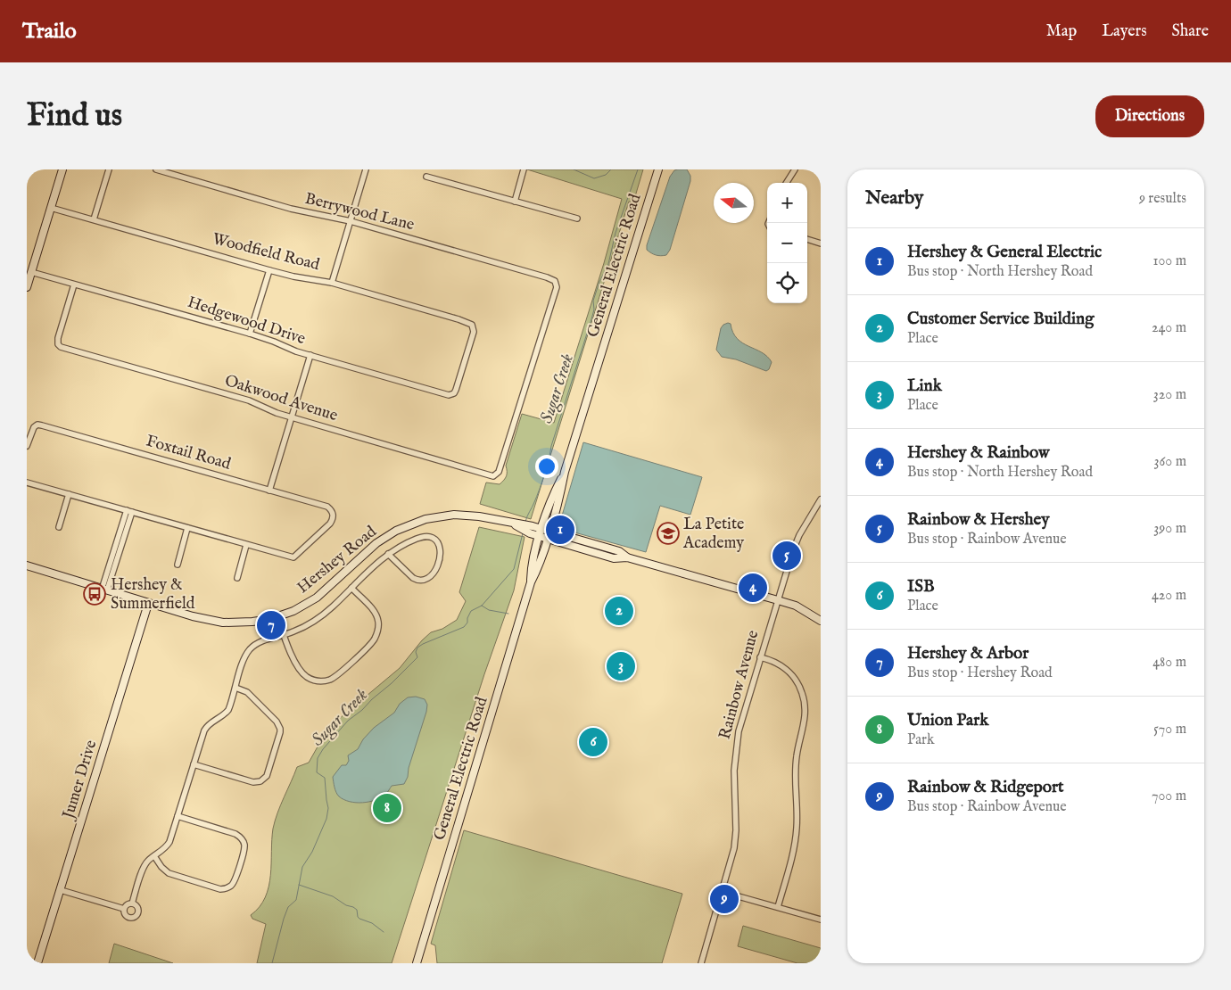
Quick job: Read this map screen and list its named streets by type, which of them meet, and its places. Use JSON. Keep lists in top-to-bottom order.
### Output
{
  "streets": {
    "main road": ["General Electric Road", "Hershey Road", "Jumer Drive"],
    "street": [
      "Berrywood Lane",
      "Woodfield Road",
      "Hedgewood Drive",
      "Oakwood Avenue",
      "Foxtail Road",
      "Rainbow Avenue"
    ]
  },
  "crossings": [
    ["Berrywood Lane", "Oakwood Avenue"],
    ["Woodfield Road", "Hedgewood Drive"],
    ["General Electric Road", "Hershey Road"],
    ["Hedgewood Drive", "Oakwood Avenue"],
    ["Hershey Road", "Jumer Drive"]
  ],
  "water": ["Sugar Creek"],
  "places": {
    "school or university": ["La Petite Academy"],
    "bus stop": ["Hershey & Summerfield"]
  },
  "north": "left",
  "page": {
    "header": "Trailo",
    "nav": ["Map", "Layers", "Share"],
    "buttons": "Directions",
    "title": "Find us",
    "heading": ["Nearby", "9 results"],
    "map_buttons": ["+", "−"],
    "list": [
      {
        "mark": "1",
        "name": "Hershey & General Electric",
        "note": "Bus stop · North Hershey Road",
        "value": "100 m"
      },
      {
        "mark": "2",
        "name": "Customer Service Building",
        "note": "Place",
        "value": "240 m"
      },
      {
        "mark": "3",
        "name": "Link",
        "note": "Place",
        "value": "320 m"
      },
      {
        "mark": "4",
        "name": "Hershey & Rainbow",
        "note": "Bus stop · North Hershey Road",
        "value": "360 m"
      },
      {
        "mark": "5",
        "name": "Rainbow & Hershey",
        "note": "Bus stop · Rainbow Avenue",
        "value": "390 m"
      },
      {
        "mark": "6",
        "name": "ISB",
        "note": "Place",
        "value": "420 m"
      },
      {
        "mark": "7",
        "name": "Hershey & Arbor",
        "note": "Bus stop · Hershey Road",
        "value": "480 m"
      },
      {
        "mark": "8",
        "name": "Union Park",
        "note": "Park",
        "value": "570 m"
      },
      {
        "mark": "9",
        "name": "Rainbow & Ridgeport",
        "note": "Bus stop · Rainbow Avenue",
        "value": "700 m"
      }
    ],
    "pins": [
      "1",
      "5",
      "4",
      "2",
      "7",
      "3",
      "6",
      "8",
      "9"
    ]
  }
}
